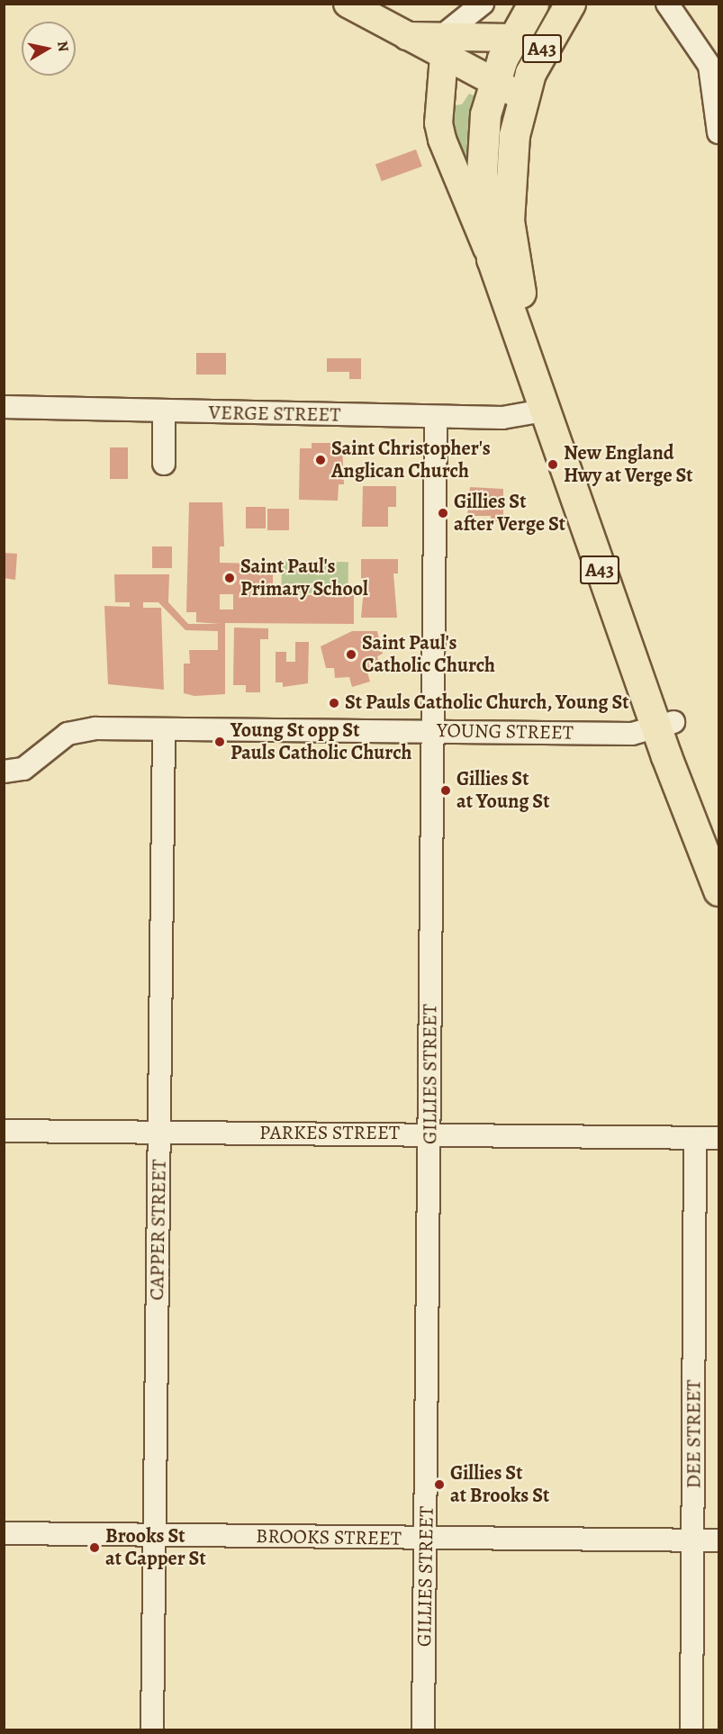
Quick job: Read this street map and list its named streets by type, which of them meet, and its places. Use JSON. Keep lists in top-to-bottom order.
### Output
{
  "streets": {
    "highway": ["A43"],
    "street": [
      "VERGE STREET",
      "YOUNG STREET",
      "GILLIES STREET",
      "PARKES STREET",
      "CAPPER STREET",
      "DEE STREET",
      "BROOKS STREET"
    ]
  },
  "crossings": [
    ["A43", "VERGE STREET"],
    ["A43", "YOUNG STREET"],
    ["VERGE STREET", "GILLIES STREET"],
    ["YOUNG STREET", "GILLIES STREET"],
    ["YOUNG STREET", "CAPPER STREET"],
    ["GILLIES STREET", "PARKES STREET"],
    ["GILLIES STREET", "BROOKS STREET"],
    ["PARKES STREET", "CAPPER STREET"],
    ["PARKES STREET", "DEE STREET"],
    ["CAPPER STREET", "BROOKS STREET"],
    ["DEE STREET", "BROOKS STREET"]
  ],
  "places": [
    "Saint Christopher's Anglican Church",
    "New England Hwy at Verge St",
    "Gillies St after Verge St",
    "Saint Paul's Primary School",
    "Saint Paul's Catholic Church",
    "St Pauls Catholic Church, Young St",
    "Young St opp St Pauls Catholic Church",
    "Gillies St at Young St",
    "Gillies St at Brooks St",
    "Brooks St at Capper St"
  ],
  "north": "right"
}
